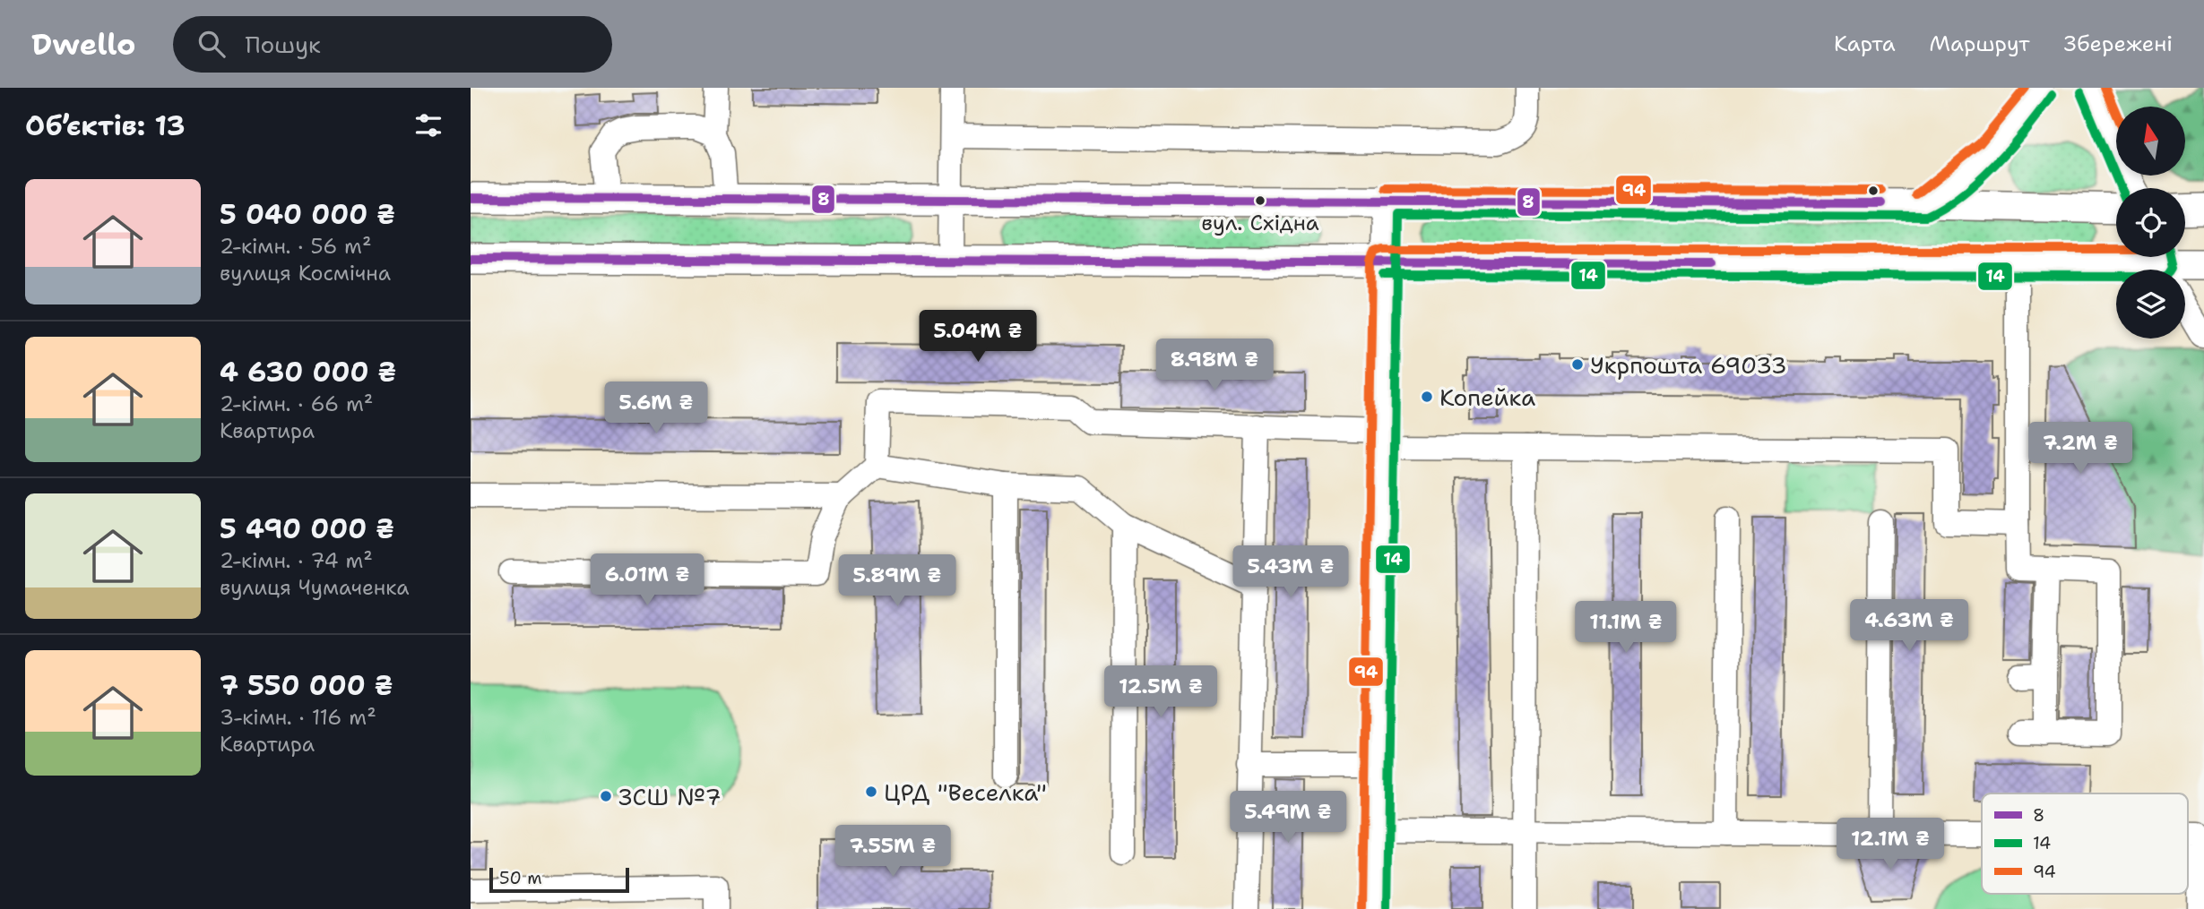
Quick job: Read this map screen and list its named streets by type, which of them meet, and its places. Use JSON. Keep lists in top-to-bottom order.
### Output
{
  "places": [
    "вул. Східна",
    "Укрпошта 69033",
    "Копейка",
    "ЦРД \"Веселка\"",
    "ЗСШ №7"
  ],
  "lines": ["transit line 94", "transit line 14", "transit line 8"],
  "legend": ["8", "14", "94"],
  "scale_bar": "50 m",
  "north": "top",
  "page": {
    "header": "Dwello",
    "search": "Пошук",
    "nav": ["Карта", "Маршрут", "Збережені"],
    "heading": "Об’єктів: 13",
    "list": [
      {
        "name": "5 040 000 ₴",
        "note": "2-кімн. · 56 m² · вулиця Космічна"
      },
      {
        "name": "4 630 000 ₴",
        "note": "2-кімн. · 66 m² · Квартира"
      },
      {
        "name": "5 490 000 ₴",
        "note": "2-кімн. · 74 m² · вулиця Чумаченка"
      },
      {
        "name": "7 550 000 ₴",
        "note": "3-кімн. · 116 m² · Квартира"
      }
    ],
    "price": [
      "5.04M ₴",
      "8.98M ₴",
      "5.6M ₴",
      "7.2M ₴",
      "5.43M ₴",
      "6.01M ₴",
      "5.89M ₴",
      "4.63M ₴",
      "11.1M ₴",
      "12.5M ₴",
      "5.49M ₴",
      "12.1M ₴",
      "7.55M ₴"
    ],
    "scale": "50 m"
  }
}
